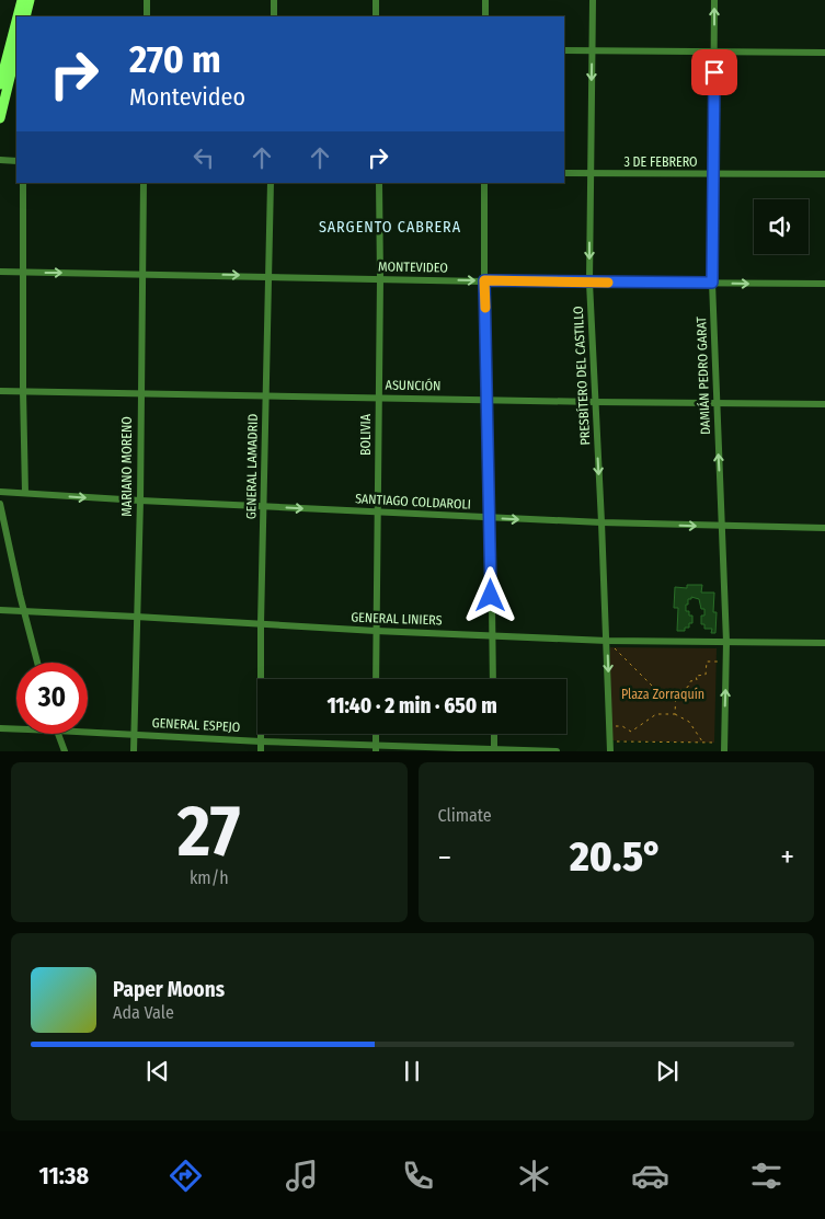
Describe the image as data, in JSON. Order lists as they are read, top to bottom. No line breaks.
{"streets":{"street":["3 DE FEBRERO","MONTEVIDEO","PRESBÍTERO DEL CASTILLO","DAMIÁN PEDRO GARAT","ASUNCIÓN","BOLIVIA","MARIANO MORENO","GENERAL LAMADRID","SANTIAGO COLDAROLI","GENERAL LINIERS","GENERAL ESPEJO"]},"crossings":[["3 DE FEBRERO","PRESBÍTERO DEL CASTILLO"],["3 DE FEBRERO","DAMIÁN PEDRO GARAT"],["MONTEVIDEO","PRESBÍTERO DEL CASTILLO"],["MONTEVIDEO","DAMIÁN PEDRO GARAT"],["MONTEVIDEO","BOLIVIA"],["MONTEVIDEO","MARIANO MORENO"],["MONTEVIDEO","GENERAL LAMADRID"],["PRESBÍTERO DEL CASTILLO","ASUNCIÓN"],["PRESBÍTERO DEL CASTILLO","SANTIAGO COLDAROLI"],["PRESBÍTERO DEL CASTILLO","GENERAL LINIERS"],["DAMIÁN PEDRO GARAT","ASUNCIÓN"],["DAMIÁN PEDRO GARAT","SANTIAGO COLDAROLI"],["DAMIÁN PEDRO GARAT","GENERAL LINIERS"],["ASUNCIÓN","BOLIVIA"],["ASUNCIÓN","MARIANO MORENO"],["ASUNCIÓN","GENERAL LAMADRID"],["BOLIVIA","SANTIAGO COLDAROLI"],["BOLIVIA","GENERAL LINIERS"],["MARIANO MORENO","SANTIAGO COLDAROLI"],["MARIANO MORENO","GENERAL LINIERS"],["MARIANO MORENO","GENERAL ESPEJO"],["GENERAL LAMADRID","SANTIAGO COLDAROLI"],["GENERAL LAMADRID","GENERAL LINIERS"],["GENERAL LAMADRID","GENERAL ESPEJO"]],"one_way":["MONTEVIDEO","PRESBÍTERO DEL CASTILLO","SANTIAGO COLDAROLI"],"districts":["SARGENTO CABRERA"],"parks":["Plaza Zorraquín"],"page":{"turn":["270 m","Montevideo"],"limit":"30","trip":"11:40 · 2 min · 650 m","tile":[["27","km/h"],"Climate"],"heat":["−","20.5°","+"],"song":["Paper Moons","Ada Vale"],"tabs":"11:38"}}
